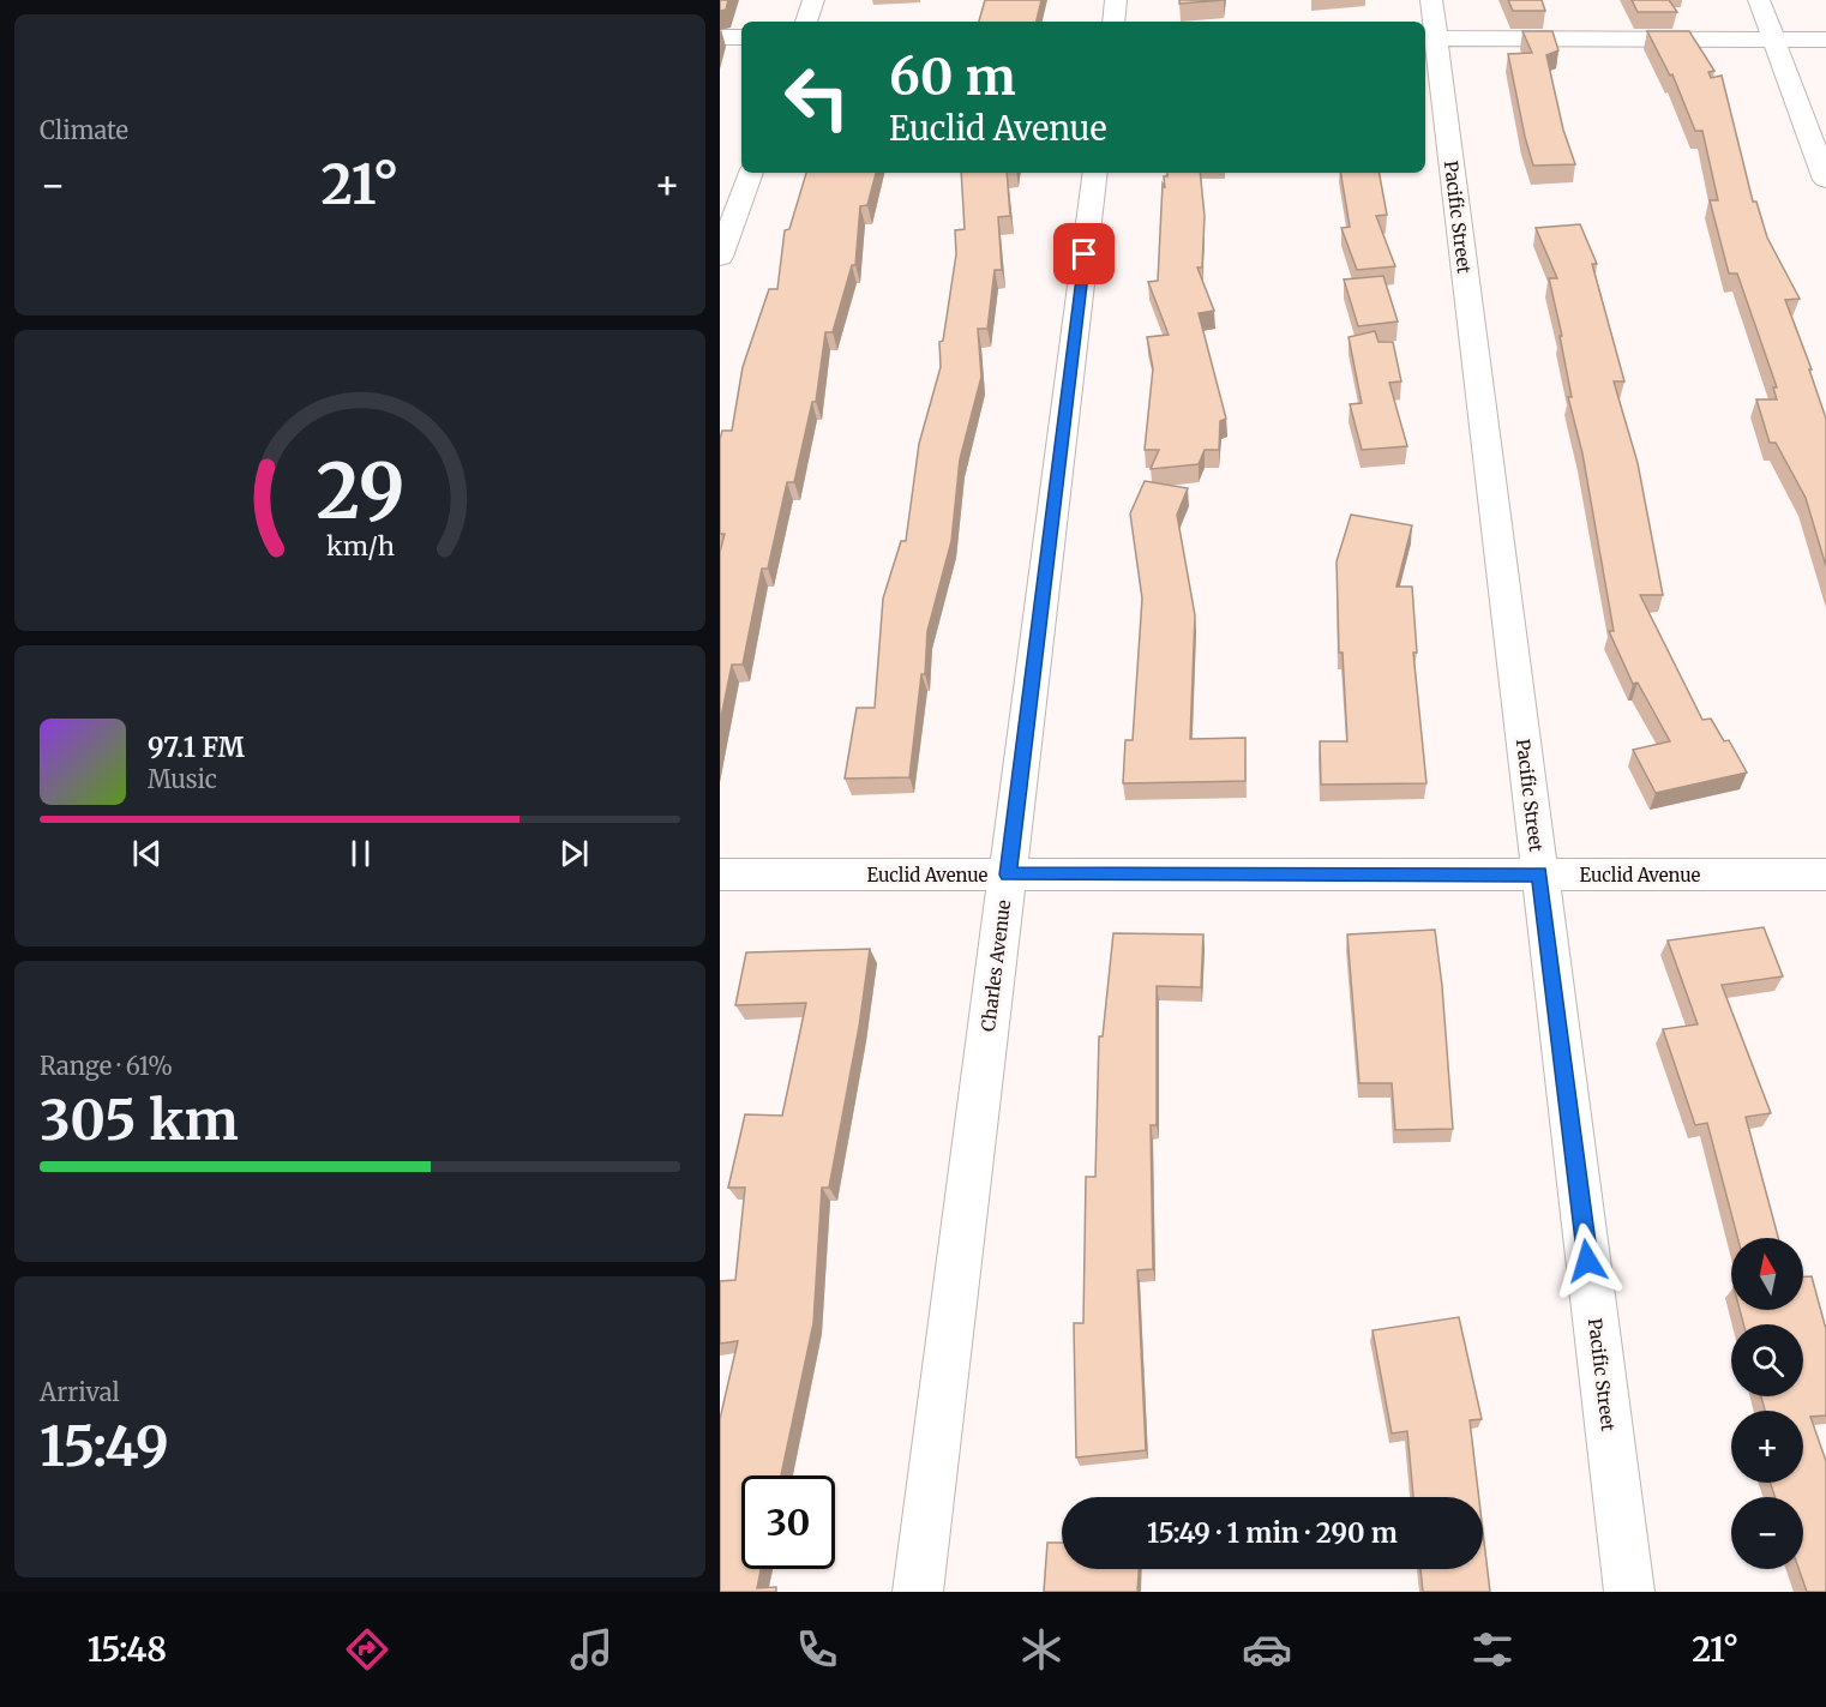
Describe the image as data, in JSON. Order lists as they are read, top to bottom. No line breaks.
{"streets":{"street":["Pacific Street","Euclid Avenue","Charles Avenue"]},"crossings":[["Pacific Street","Euclid Avenue"],["Euclid Avenue","Charles Avenue"]],"north":"top","page":{"tile":["Climate",["Range · 61%","305 km"],["Arrival","15:49"]],"turn":["60 m","Euclid Avenue"],"heat":["−","21°","+"],"song":["97.1 FM","Music"],"map_buttons":["+","−"],"limit":"30","trip":"15:49 · 1 min · 290 m","tabs":["15:48","21°"],"gauge":["29","km/h"]}}
